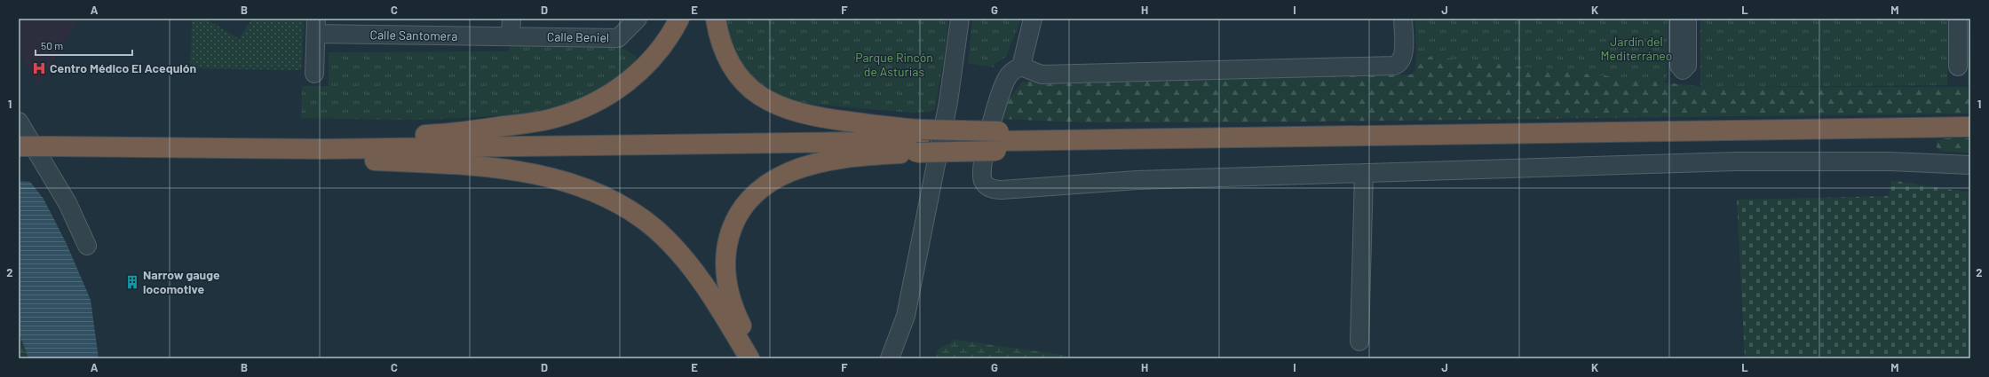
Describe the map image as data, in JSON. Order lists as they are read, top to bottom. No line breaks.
{"streets":{"street":["Calle Santomera","Calle Beniel"]},"crossings":[["Calle Santomera","Calle Beniel"]],"parks":["Jardín del Mediterráneo","Parque Rincón de Asturias"],"places":{"hospital":["Centro Médico El Acequión"],"building":["Narrow gauge locomotive"]},"scale_bar":"50 m","grid":{"columns":["A","B","C","D","E","F","G","H","I","J","K","L","M"],"rows":["1","2"]}}
